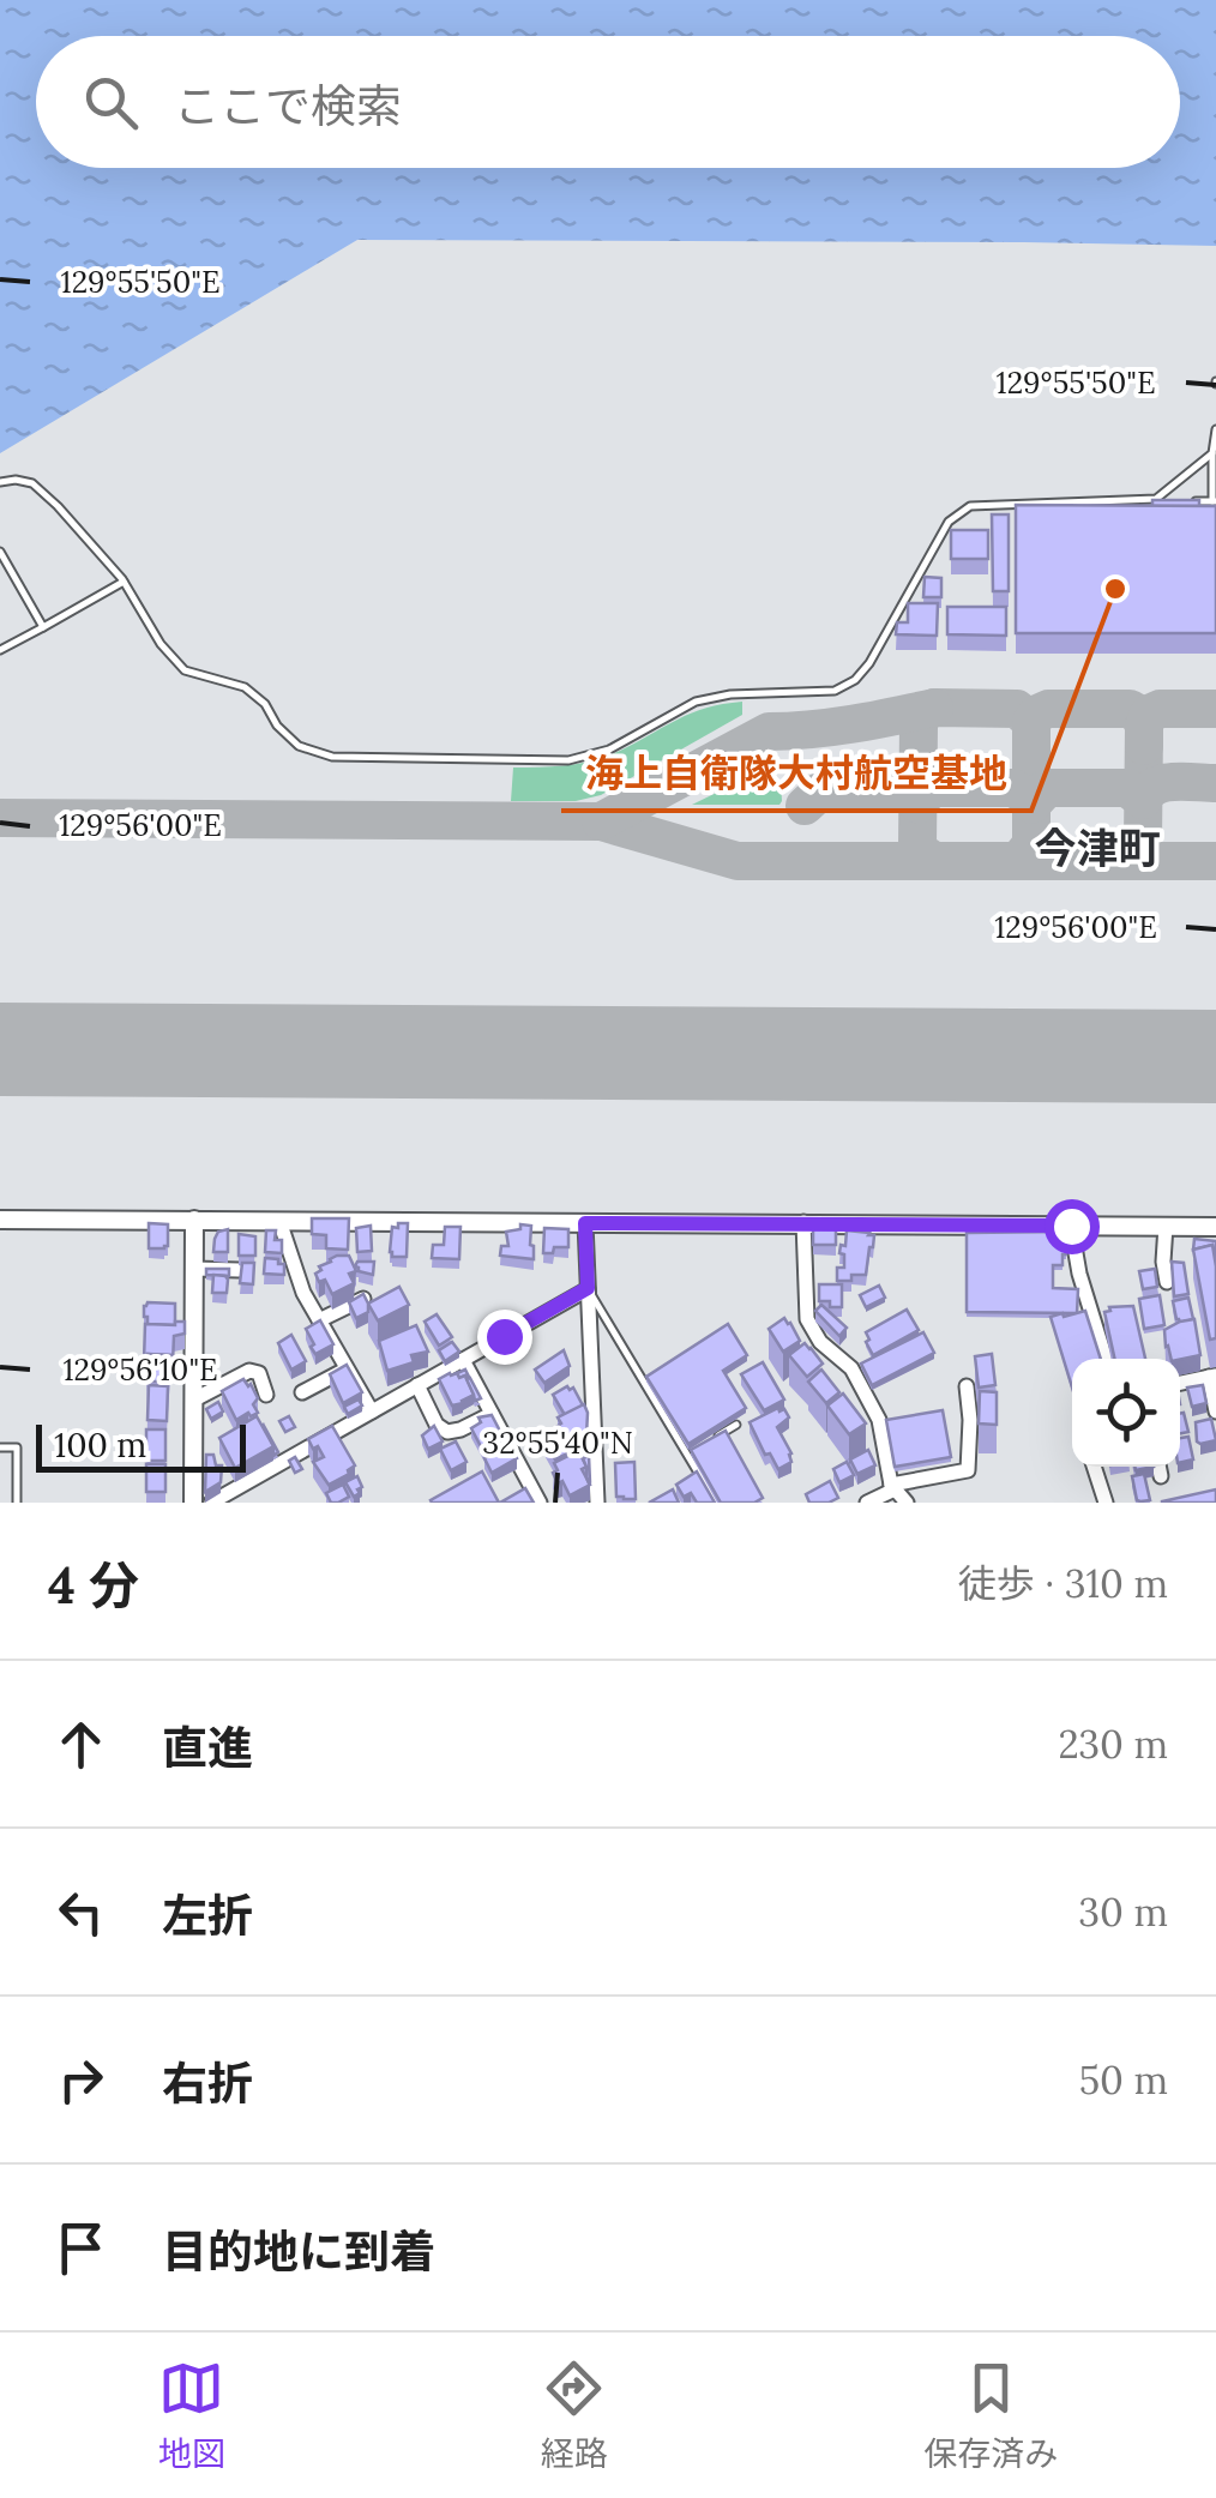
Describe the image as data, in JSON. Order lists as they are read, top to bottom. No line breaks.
{"districts":["今津町"],"places":["海上自衛隊大村航空基地"],"scale_bar":"100 m","page":{"search":"ここで検索","scale":"100 m","heading":["4 分","徒歩 · 310 m"],"list":[["直進","230 m"],["左折","30 m"],["右折","50 m"],"目的地に到着"],"nav":["地図","経路","保存済み"]},"coordinates":["129°55'50\"E","129°56'00\"E","129°56'10\"E","32°55'40\"N"]}
